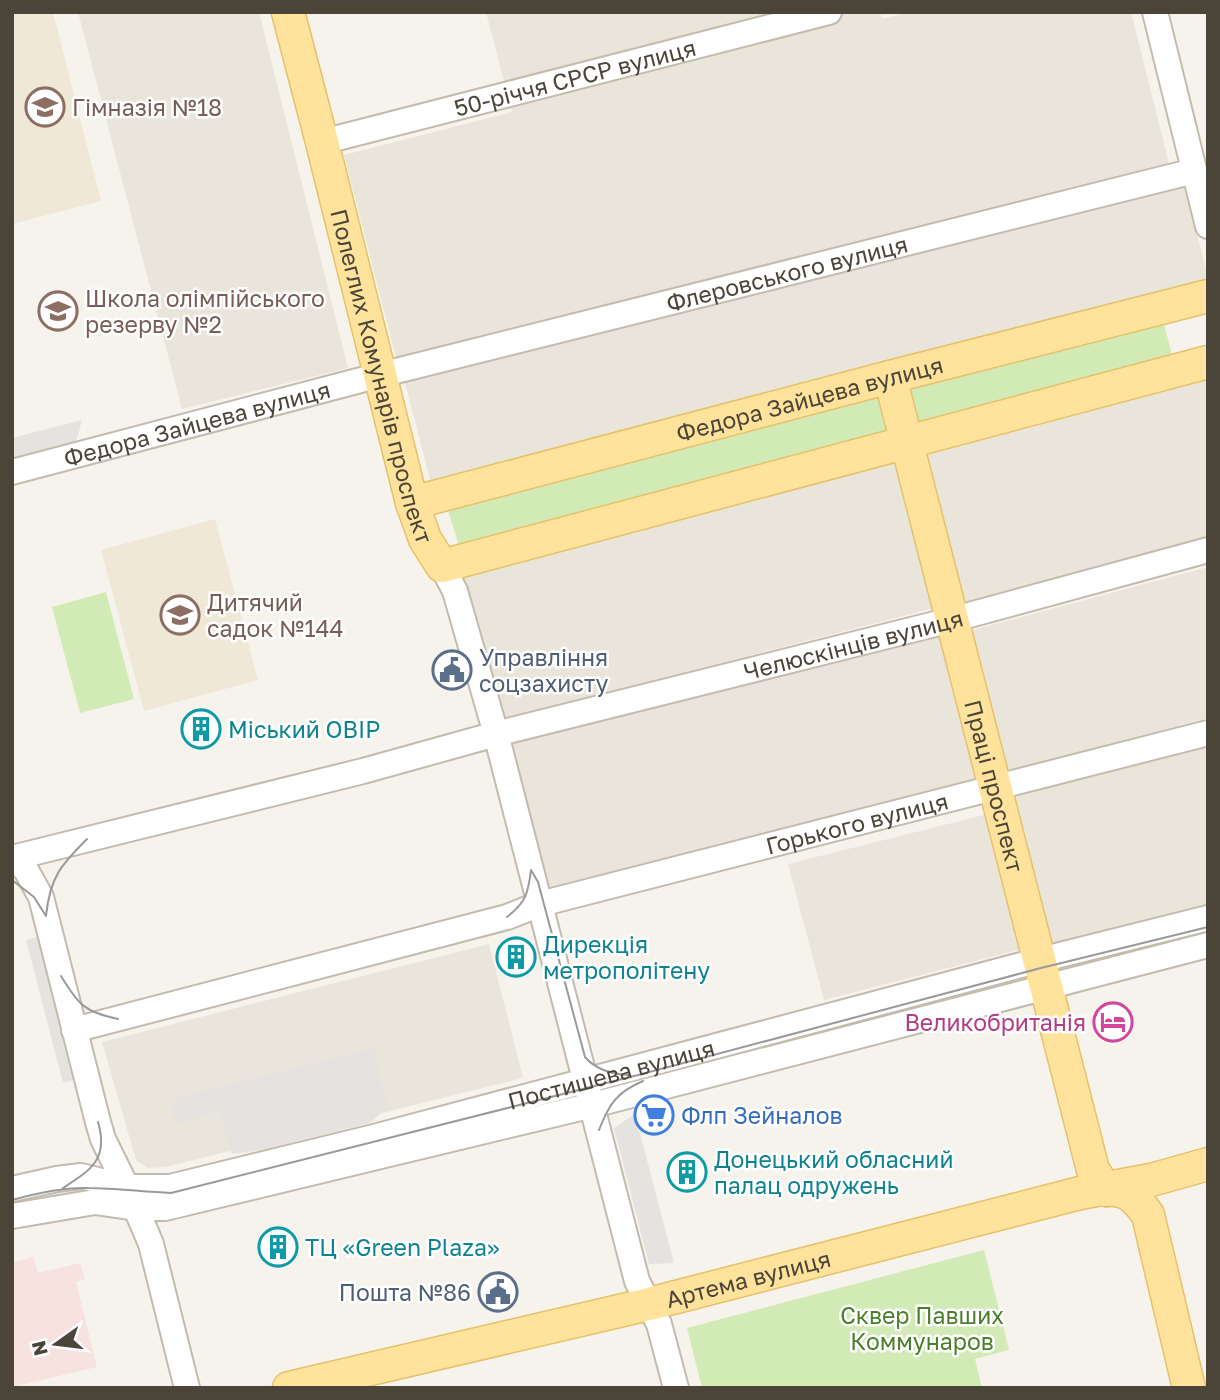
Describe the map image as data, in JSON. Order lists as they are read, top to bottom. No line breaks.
{"streets":{"main road":["Полеглих Комунарів проспект","Федора Зайцева вулиця","Праці проспект","Артема вулиця"],"street":["50-річчя СРСР вулиця","Флеровського вулиця","Челюскінців вулиця","Горького вулиця","Постишева вулиця"]},"crossings":[["50-річчя СРСР вулиця","Полеглих Комунарів проспект"],["Флеровського вулиця","Полеглих Комунарів проспект"],["Флеровського вулиця","Федора Зайцева вулиця"],["Полеглих Комунарів проспект","Федора Зайцева вулиця"],["Полеглих Комунарів проспект","Челюскінців вулиця"],["Полеглих Комунарів проспект","Горького вулиця"],["Федора Зайцева вулиця","Праці проспект"],["Челюскінців вулиця","Праці проспект"],["Праці проспект","Горького вулиця"],["Праці проспект","Постишева вулиця"],["Праці проспект","Артема вулиця"]],"parks":["Сквер Павших Коммунаров"],"places":{"school or university":["Гімназія №18","Школа олімпійського резерву №2","Дитячий садок №144"],"public building":["Управління соцзахисту","Пошта №86"],"building":["Міський ОВІР","Дирекція метрополітену","Донецький обласний палац одружень","ТЦ «Green Plaza»"],"hotel":["Великобританія"],"supermarket":["Флп Зейналов"]},"north":"left"}
